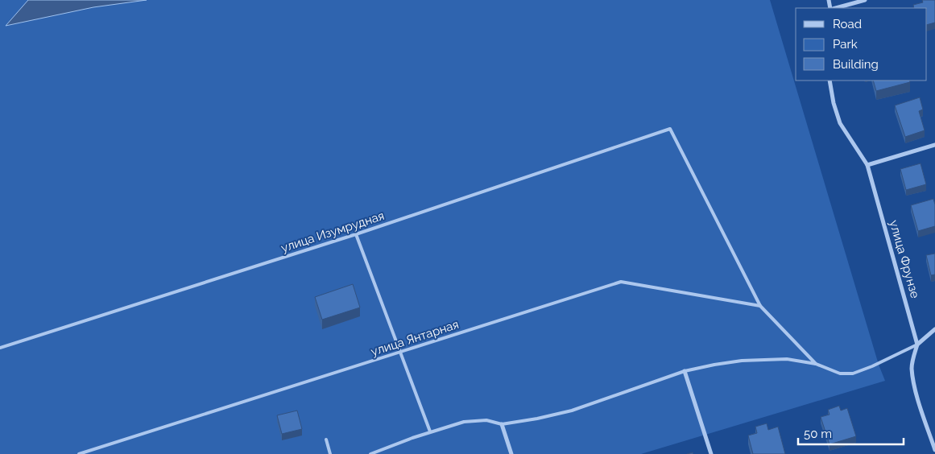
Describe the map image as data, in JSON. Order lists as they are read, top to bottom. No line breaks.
{"streets":{"street":["улица Фрунзе"],"lane":["улица Изумрудная","улица Янтарная"]},"crossings":[["улица Изумрудная","улица Янтарная"]],"legend":["Road","Park","Building"],"scale_bar":"50 m"}
